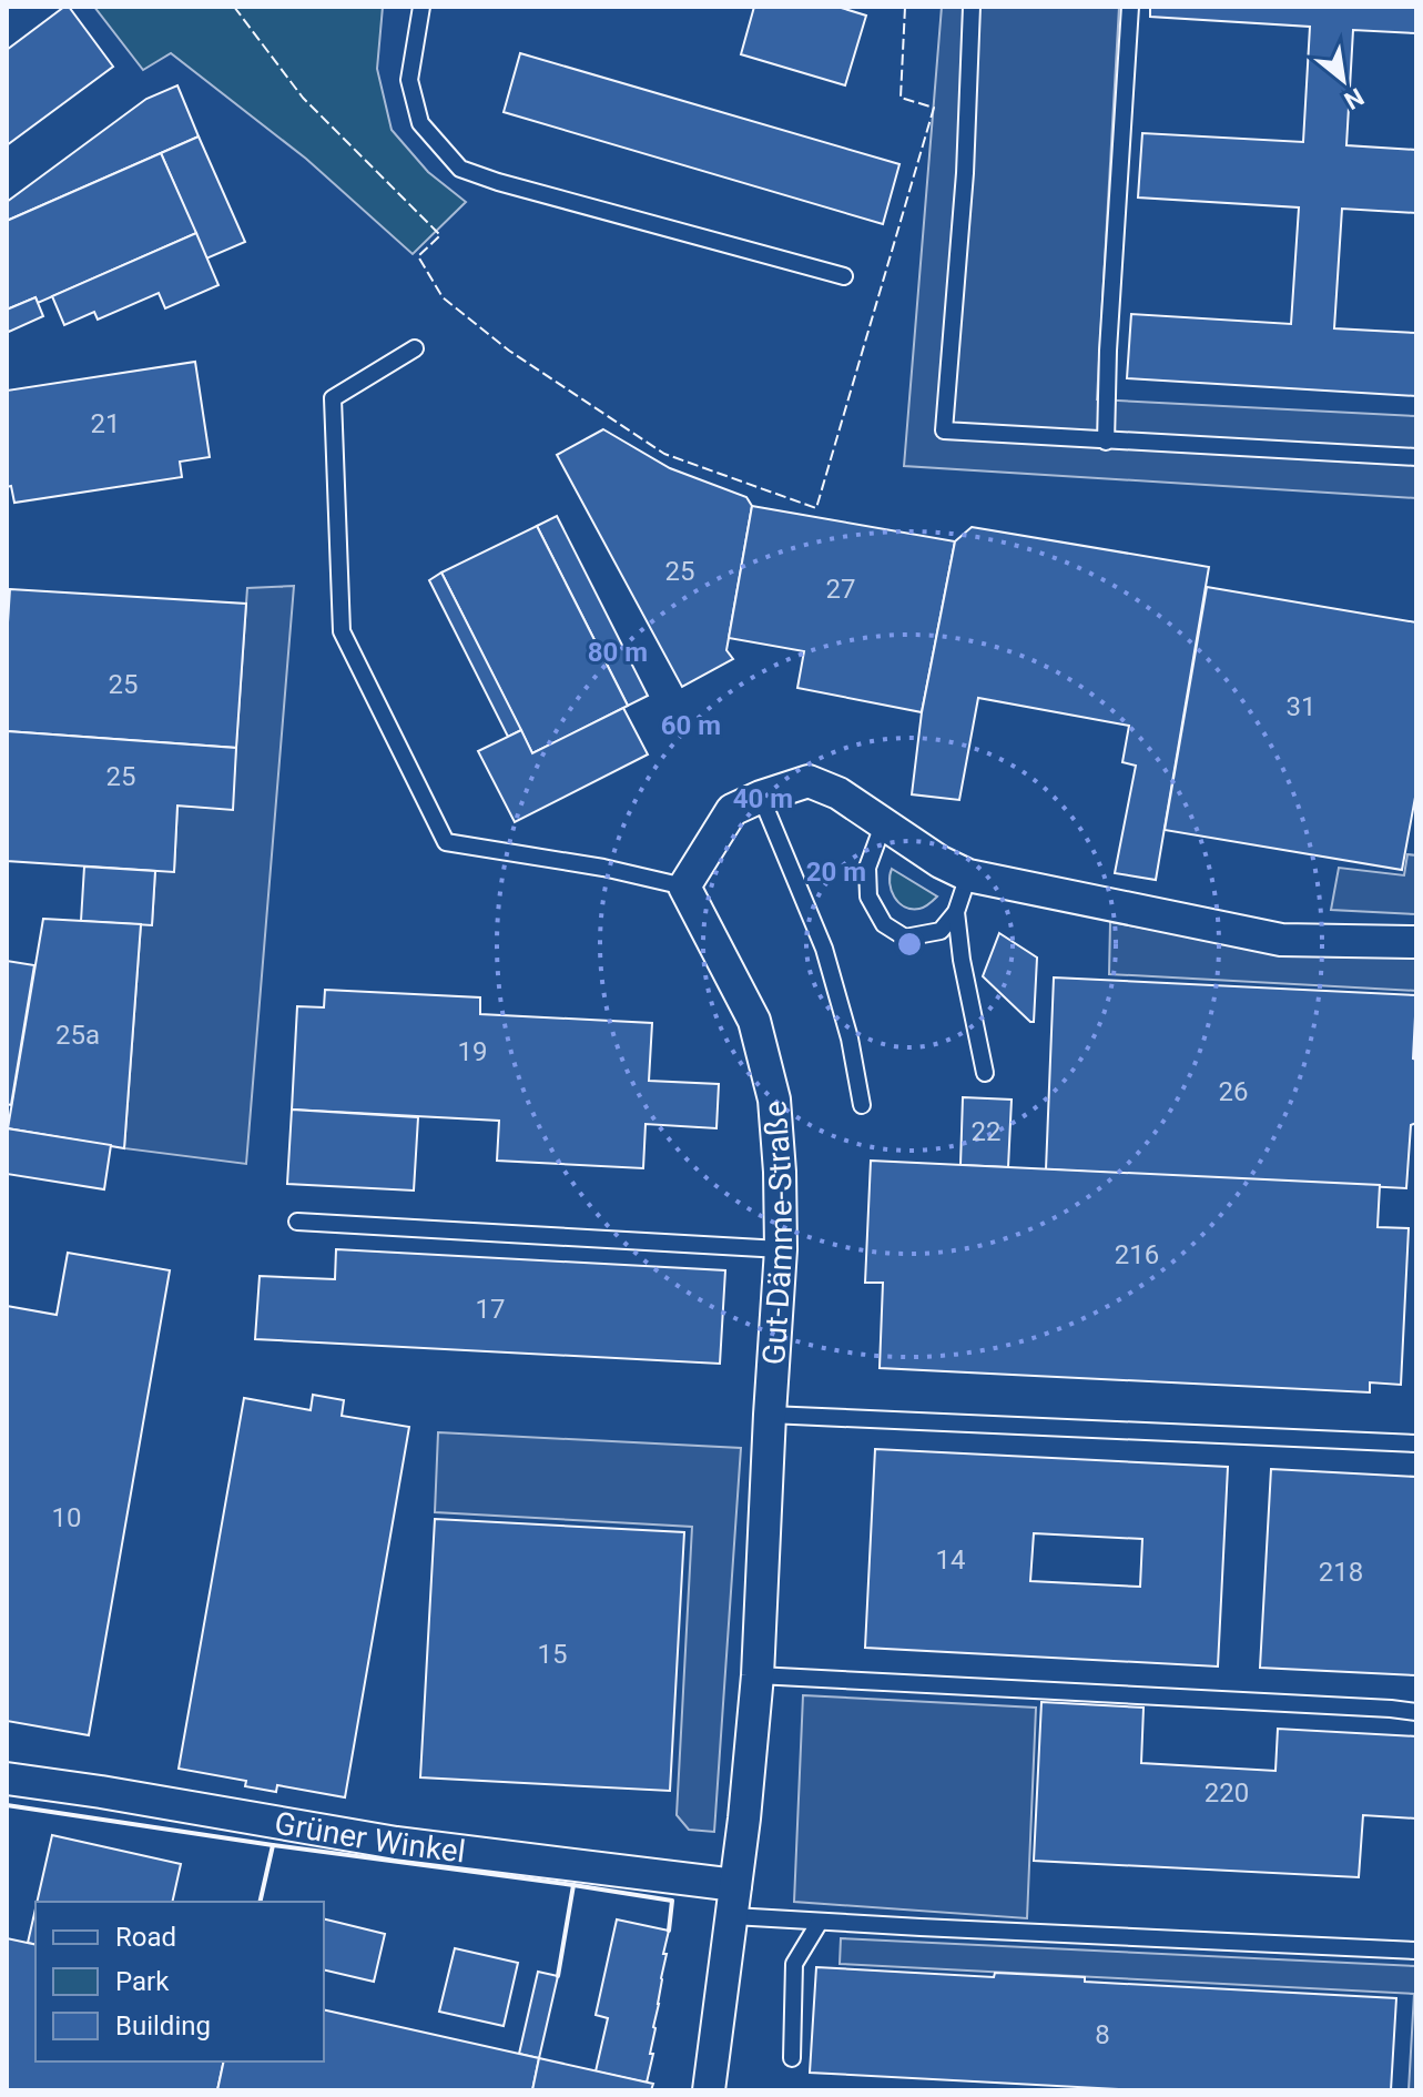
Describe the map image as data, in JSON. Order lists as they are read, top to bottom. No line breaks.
{"streets":{"street":["Gut-Dämme-Straße","Grüner Winkel"]},"crossings":[["Gut-Dämme-Straße","Grüner Winkel"]],"house_numbers":["21","25","27","25","31","25","25a","19","26","22","216","17","10","14","218","15","220","8"],"legend":["Road","Park","Building"],"north":"bottom right","rings":["80 m","60 m","40 m","20 m"]}
